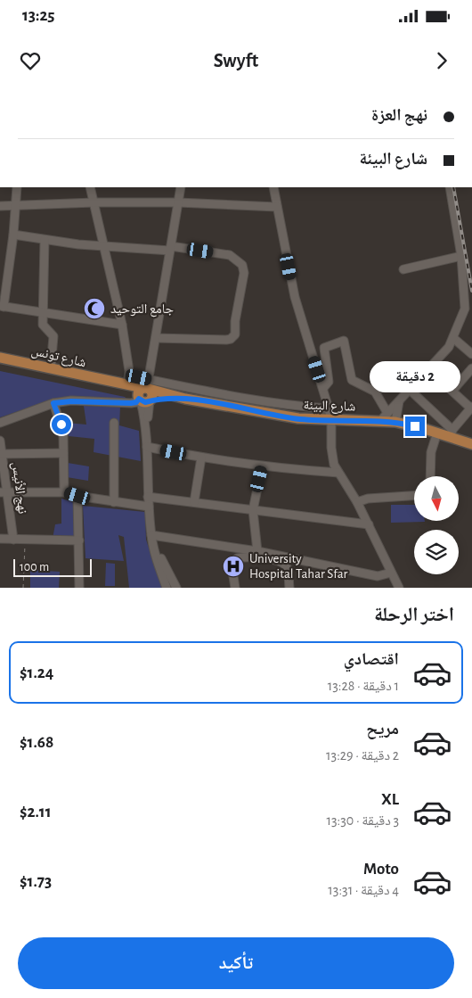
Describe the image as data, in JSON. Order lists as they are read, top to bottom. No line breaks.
{"streets":{"main road":["شارع تونس","شارع البيئة"],"street":["نهج الأنيس"]},"crossings":[["شارع تونس","شارع البيئة"]],"places":{"mosque":["جامع التوحيد"],"hospital":["University Hospital Tahar Sfar"]},"scale_bar":"100 m","north":"bottom","page":{"status":"13:25","header":"Swyft","banner":["نهج العزة","شارع البيئة"],"bubble":"2 دقيقة","scale":"100 m","heading":"اختر الرحلة","list":[{"name":"اقتصادي","note":"1 دقيقة · 13:28","value":"$1.24"},{"name":"مريح","note":"2 دقيقة · 13:29","value":"$1.68"},{"name":"XL","note":"3 دقيقة · 13:30","value":"$2.11"},{"name":"Moto","note":"4 دقيقة · 13:31","value":"$1.73"}],"buttons":"تأكيد"}}
